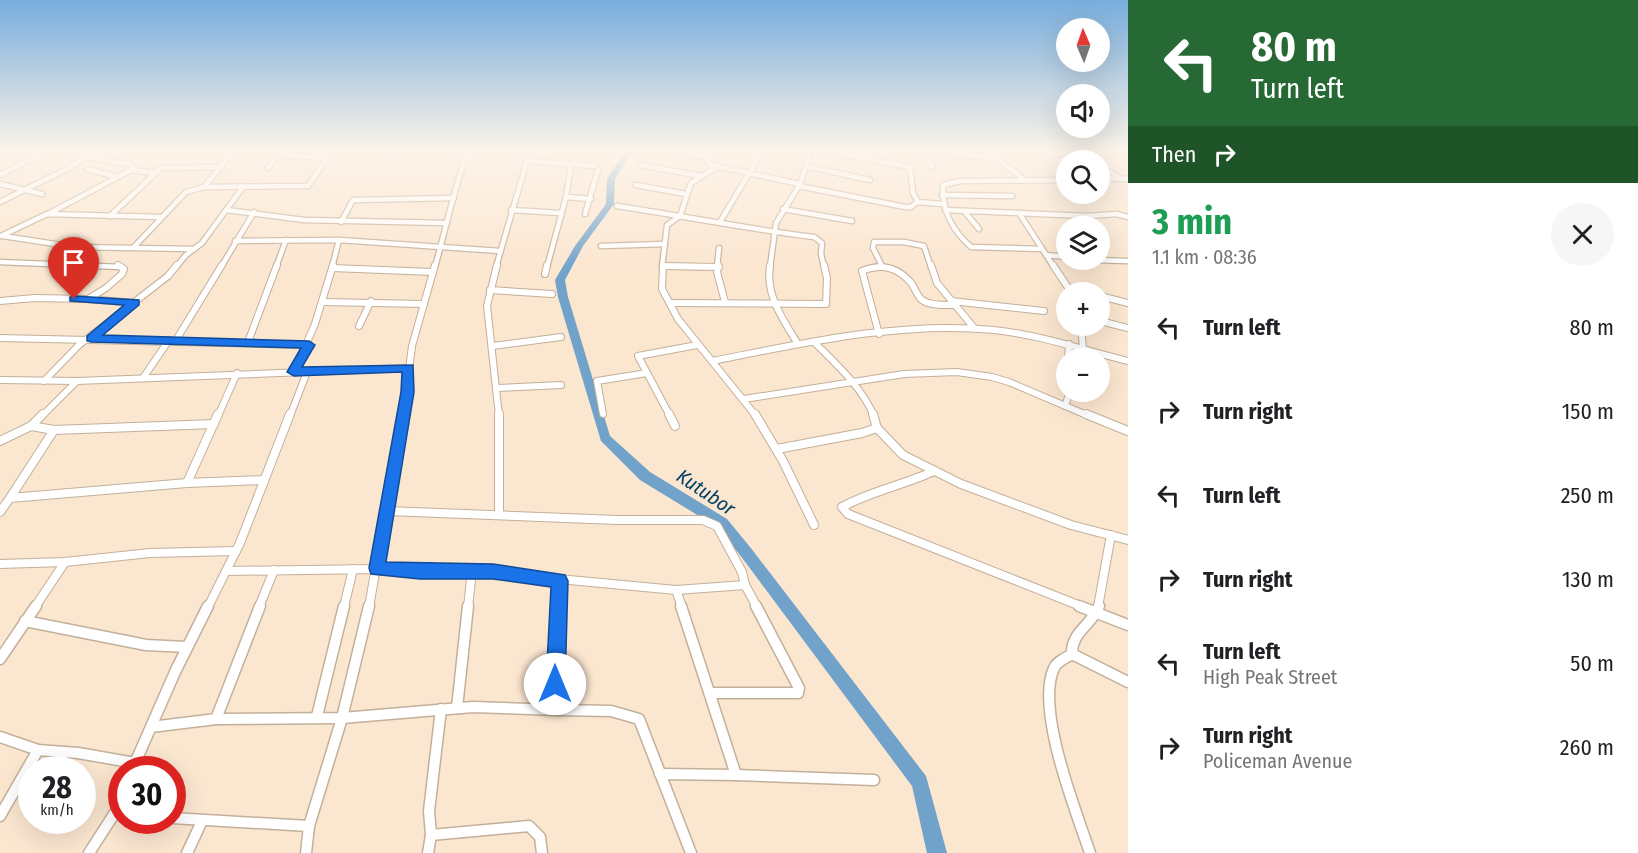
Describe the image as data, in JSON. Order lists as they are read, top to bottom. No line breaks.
{"water":["Kutubor"],"north":"top","page":{"turn":["80 m","Turn left"],"map_buttons":["+","−"],"then":"Then","heading":["3 min","1.1 km · 08:36"],"list":[{"name":"Turn left","value":"80 m"},{"name":"Turn right","value":"150 m"},{"name":"Turn left","value":"250 m"},{"name":"Turn right","value":"130 m"},{"name":"Turn left","note":"High Peak Street","value":"50 m"},{"name":"Turn right","note":"Policeman Avenue","value":"260 m"}],"speed":"28 km/h","limit":"30"}}
